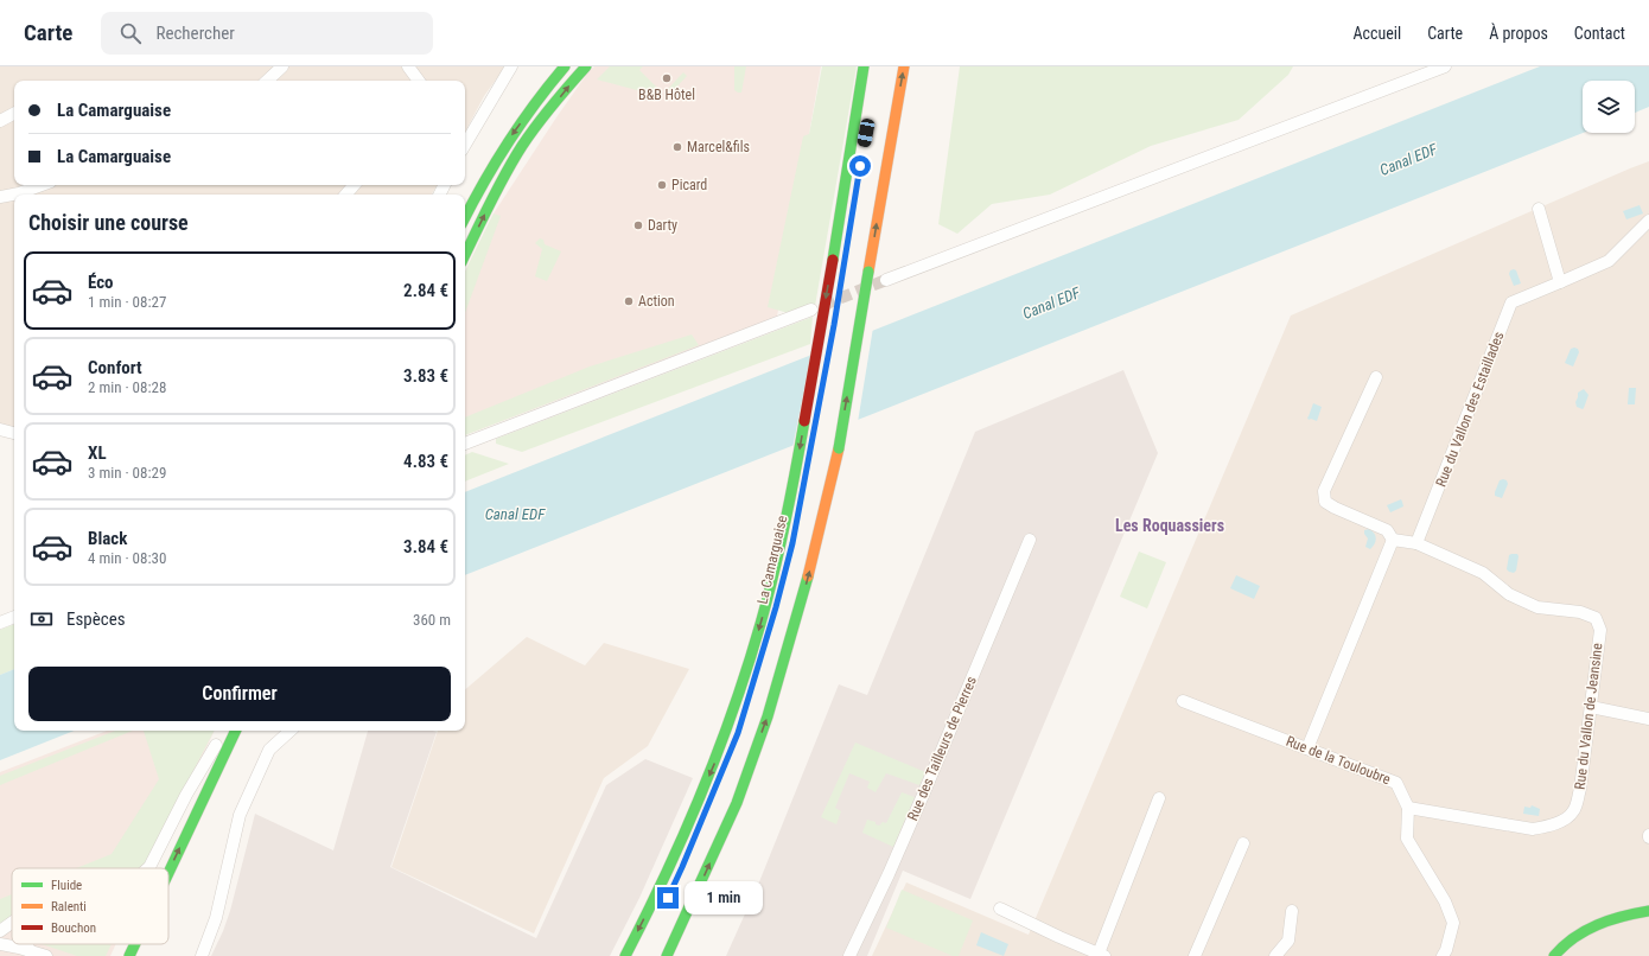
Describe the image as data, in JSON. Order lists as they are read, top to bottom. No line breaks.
{"streets":{"main road":["La Camarguaise"],"street":["Rue du Vallon des Estaillades","Rue du Vallon de Jeansine","Rue des Tailleurs de Pierres","Rue de la Touloubre"]},"crossings":[["Rue du Vallon des Estaillades","Rue du Vallon de Jeansine"],["Rue du Vallon de Jeansine","Rue de la Touloubre"]],"districts":["Les Roquassiers"],"water":["Canal EDF"],"places":["B&B Hôtel","Marcel&fils","Picard","Darty","Action"],"legend":["Fluide","Ralenti","Bouchon"],"page":{"header":"Carte","search":"Rechercher","nav":["Accueil","Carte","À propos","Contact"],"banner":["La Camarguaise","La Camarguaise"],"heading":"Choisir une course","list":[{"name":"Éco","note":"1 min · 08:27","value":"2.84 €"},{"name":"Confort","note":"2 min · 08:28","value":"3.83 €"},{"name":"XL","note":"3 min · 08:29","value":"4.83 €"},{"name":"Black","note":"4 min · 08:30","value":"3.84 €"}],"pay":["Espèces","360 m"],"buttons":"Confirmer","bubble":"1 min"}}
